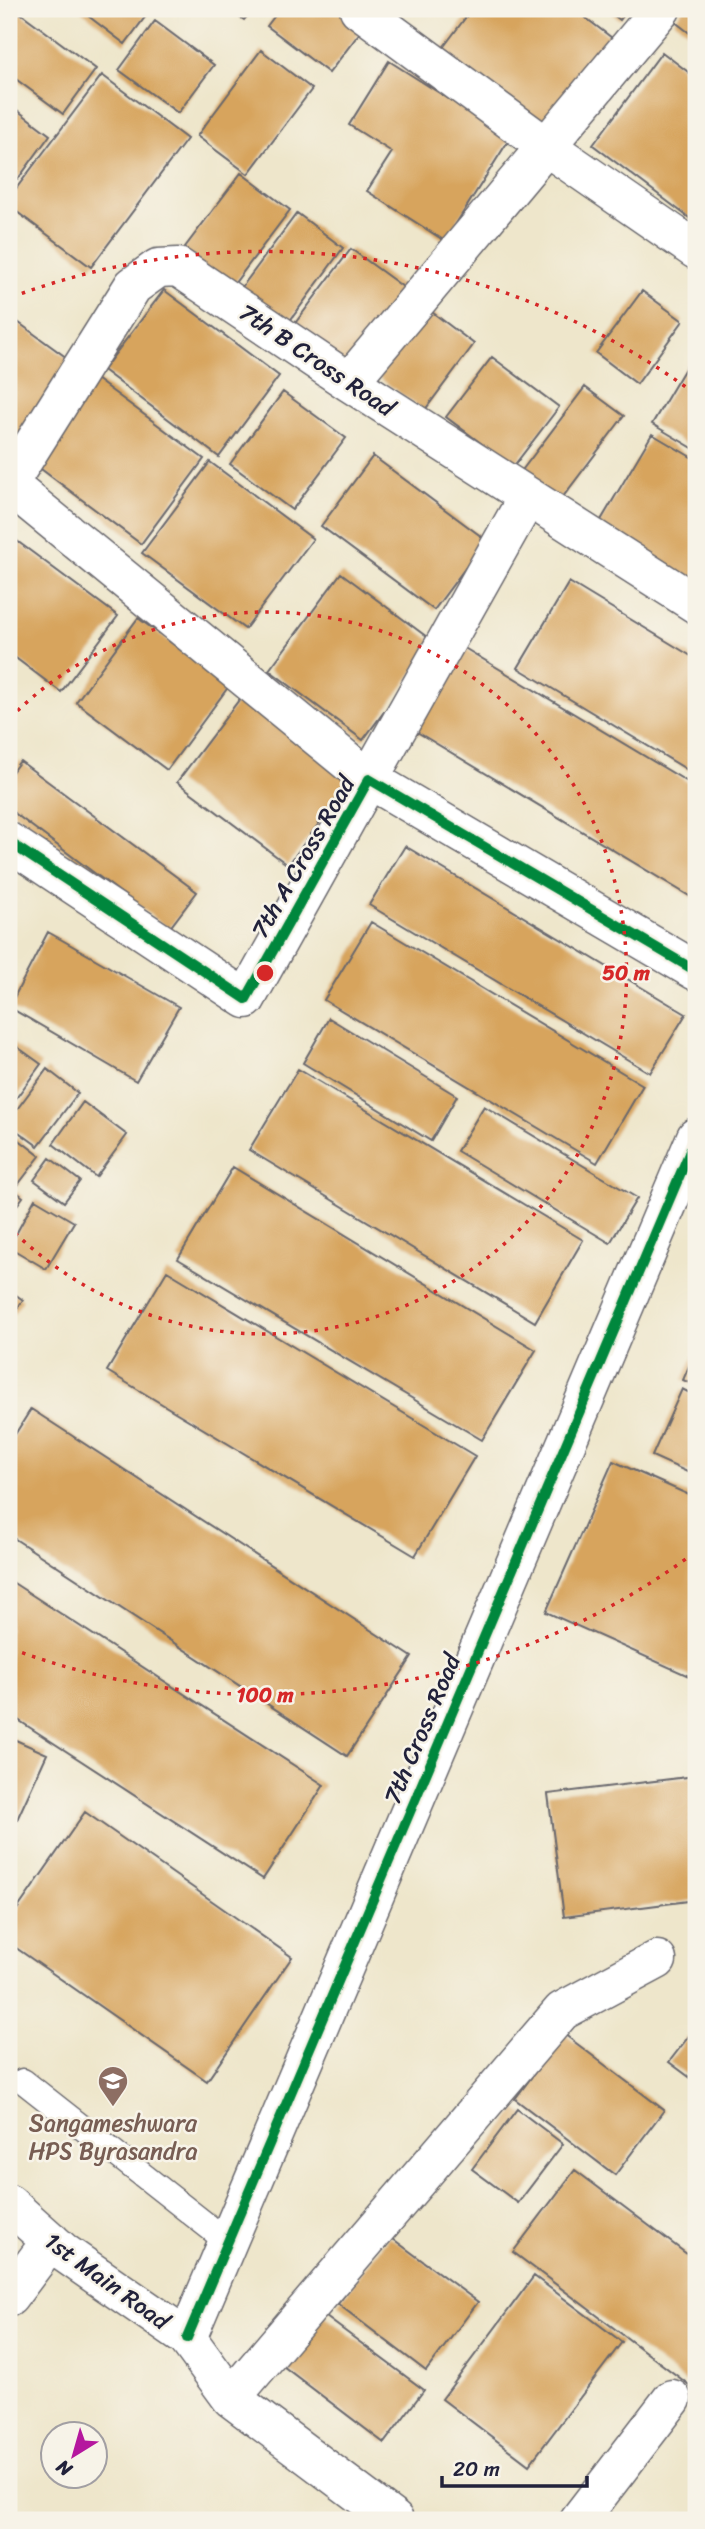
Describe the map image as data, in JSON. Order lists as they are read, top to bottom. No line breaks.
{"streets":{"street":["7th B Cross Road","7th A Cross Road","7th Cross Road","1st Main Road"]},"crossings":[["7th Cross Road","1st Main Road"]],"places":{"school or university":["Sangameshwara HPS Byrasandra"]},"scale_bar":"20 m","north":"bottom left","rings":["50 m","100 m"]}
